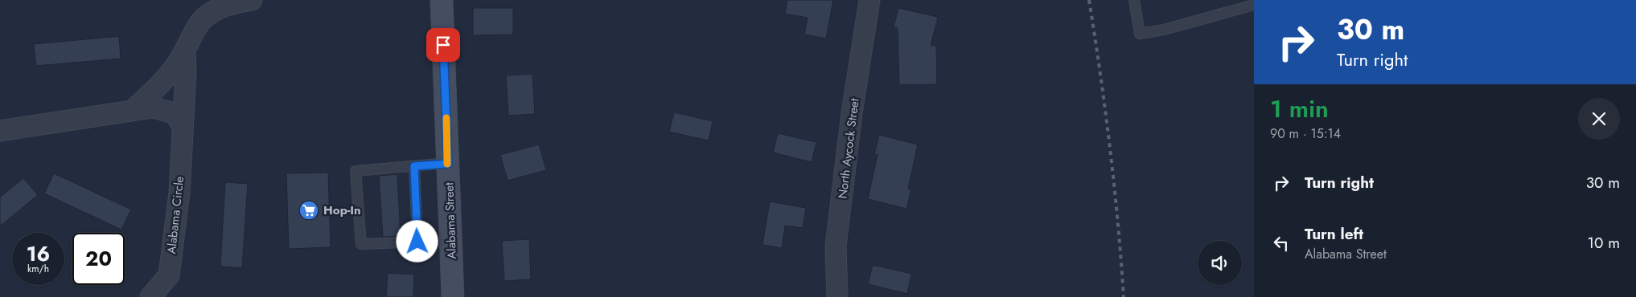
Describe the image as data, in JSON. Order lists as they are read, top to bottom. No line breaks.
{"streets":{"main road":["Alabama Street"],"street":["North Aycock Street","Alabama Circle"]},"places":{"supermarket":["Hop-In"]},"page":{"turn":["30 m","Turn right"],"heading":["1 min","90 m · 15:14"],"list":[{"name":"Turn right","value":"30 m"},{"name":"Turn left","note":"Alabama Street","value":"10 m"}],"speed":"16 km/h","limit":"20"}}
